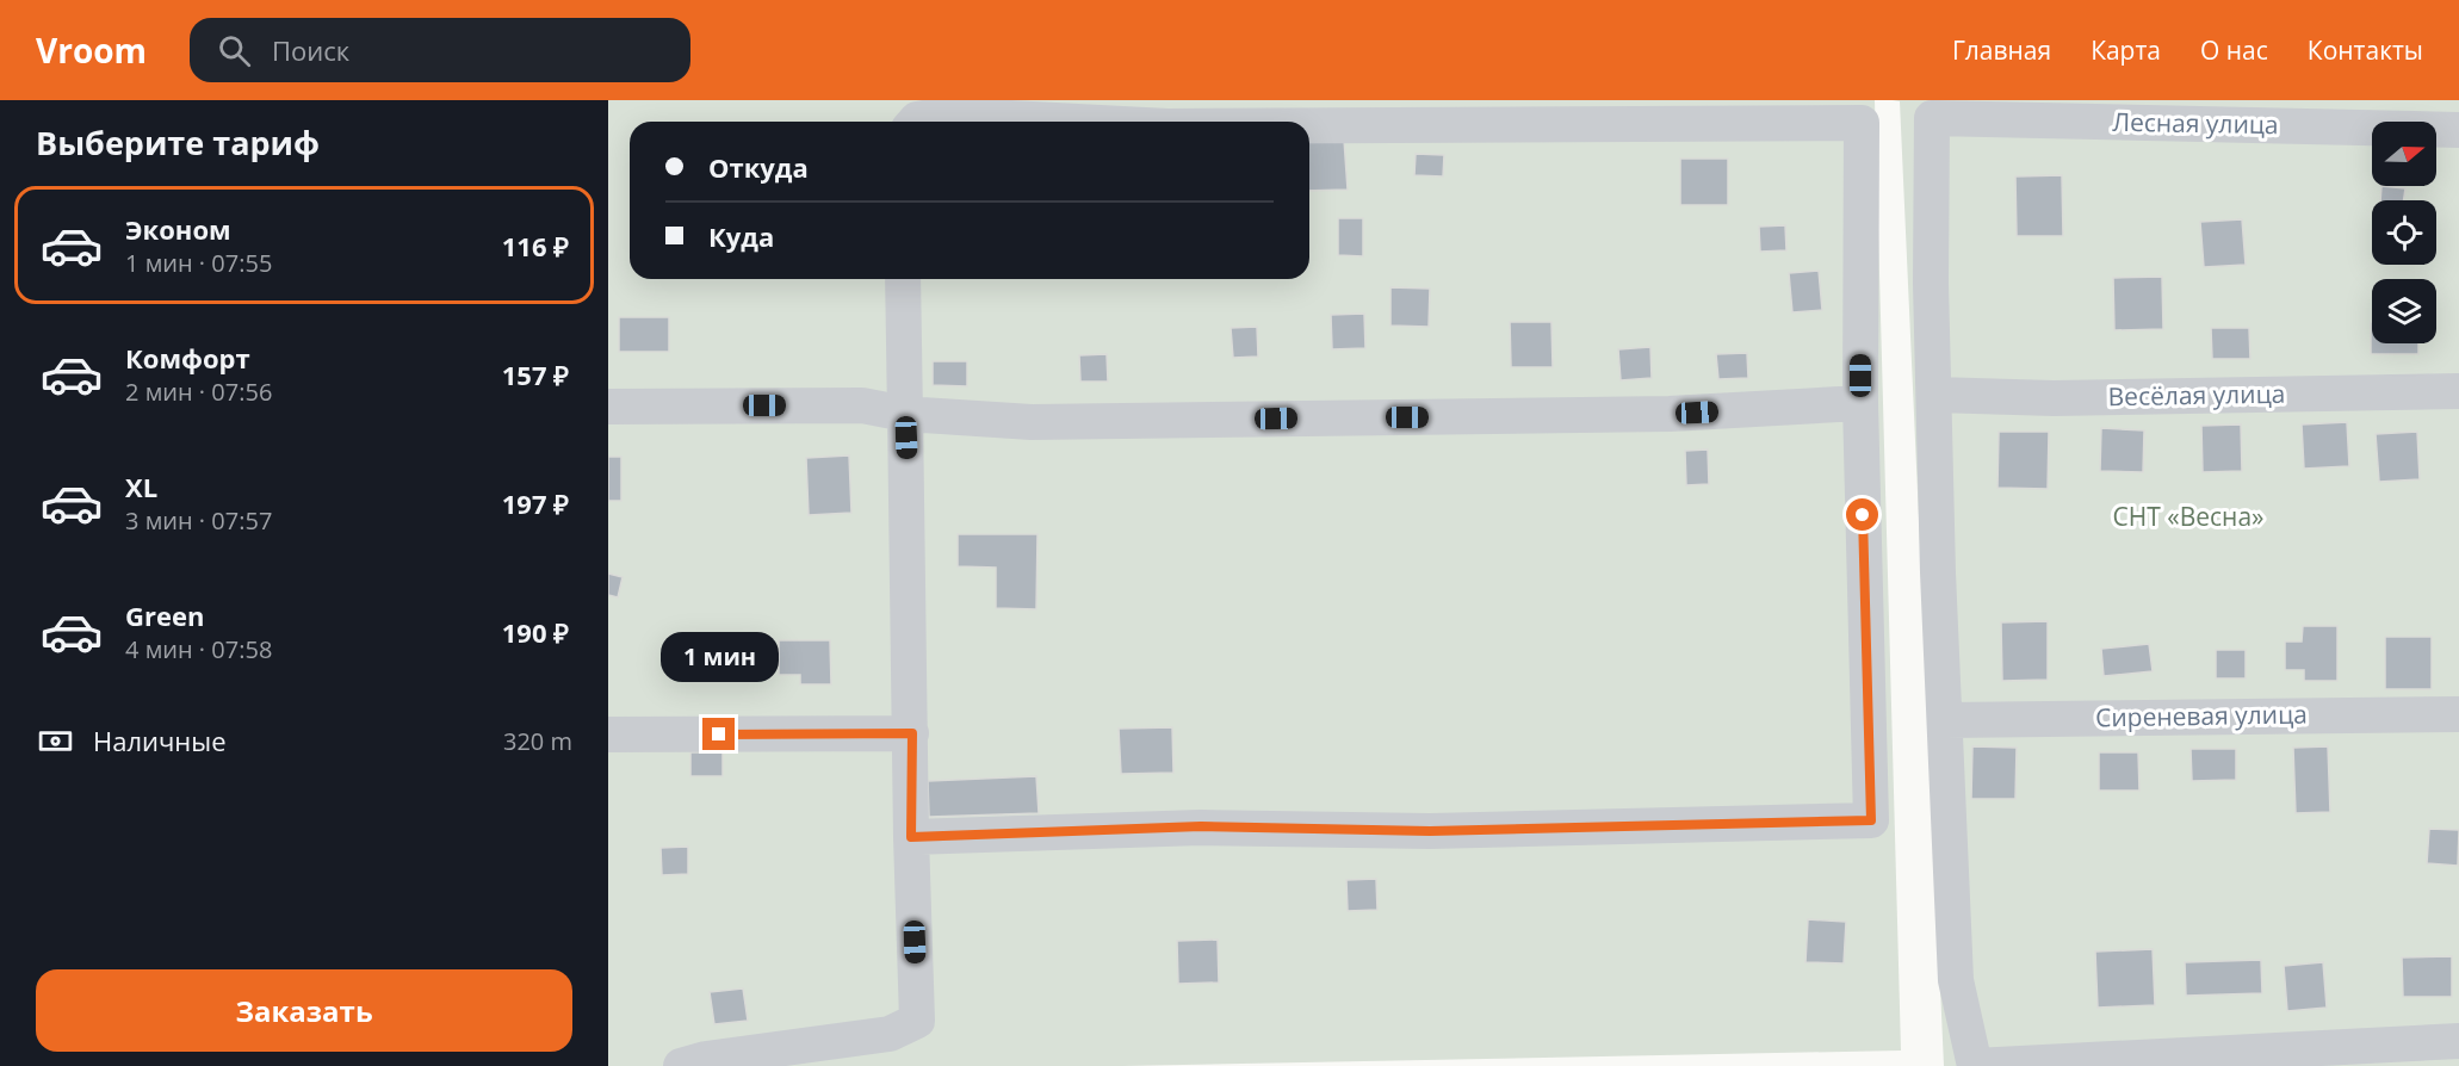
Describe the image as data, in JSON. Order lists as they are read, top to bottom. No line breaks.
{"streets":{"street":["Лесная улица","Весёлая улица","Сиреневая улица"]},"crossings":[["Лесная улица","Весёлая улица"]],"parks":["СНТ «Весна»"],"north":"right","page":{"header":"Vroom","search":"Поиск","nav":["Главная","Карта","О нас","Контакты"],"heading":"Выберите тариф","banner":["Откуда","Куда"],"list":[{"name":"Эконом","note":"1 мин · 07:55","value":"116 ₽"},{"name":"Комфорт","note":"2 мин · 07:56","value":"157 ₽"},{"name":"XL","note":"3 мин · 07:57","value":"197 ₽"},{"name":"Green","note":"4 мин · 07:58","value":"190 ₽"}],"bubble":"1 мин","pay":["Наличные","320 m"],"buttons":"Заказать"}}
